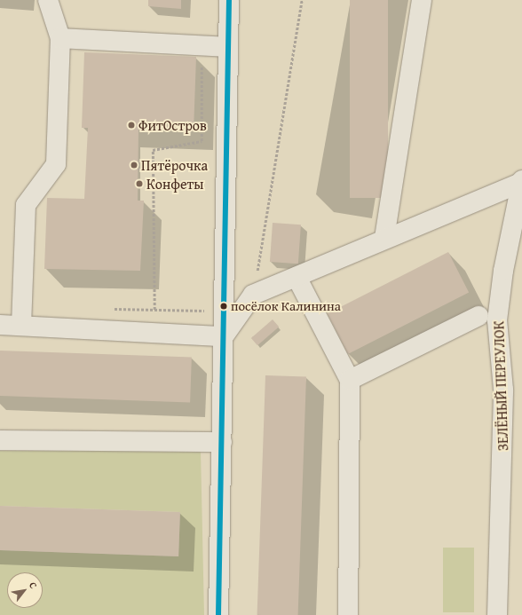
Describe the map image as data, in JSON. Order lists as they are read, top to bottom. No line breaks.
{"streets":{"street":["ЗЕЛЁНЫЙ ПЕРЕУЛОК"]},"places":["ФитОстров","Пятёрочка","Конфеты","посёлок Калинина"],"north":"top right"}
